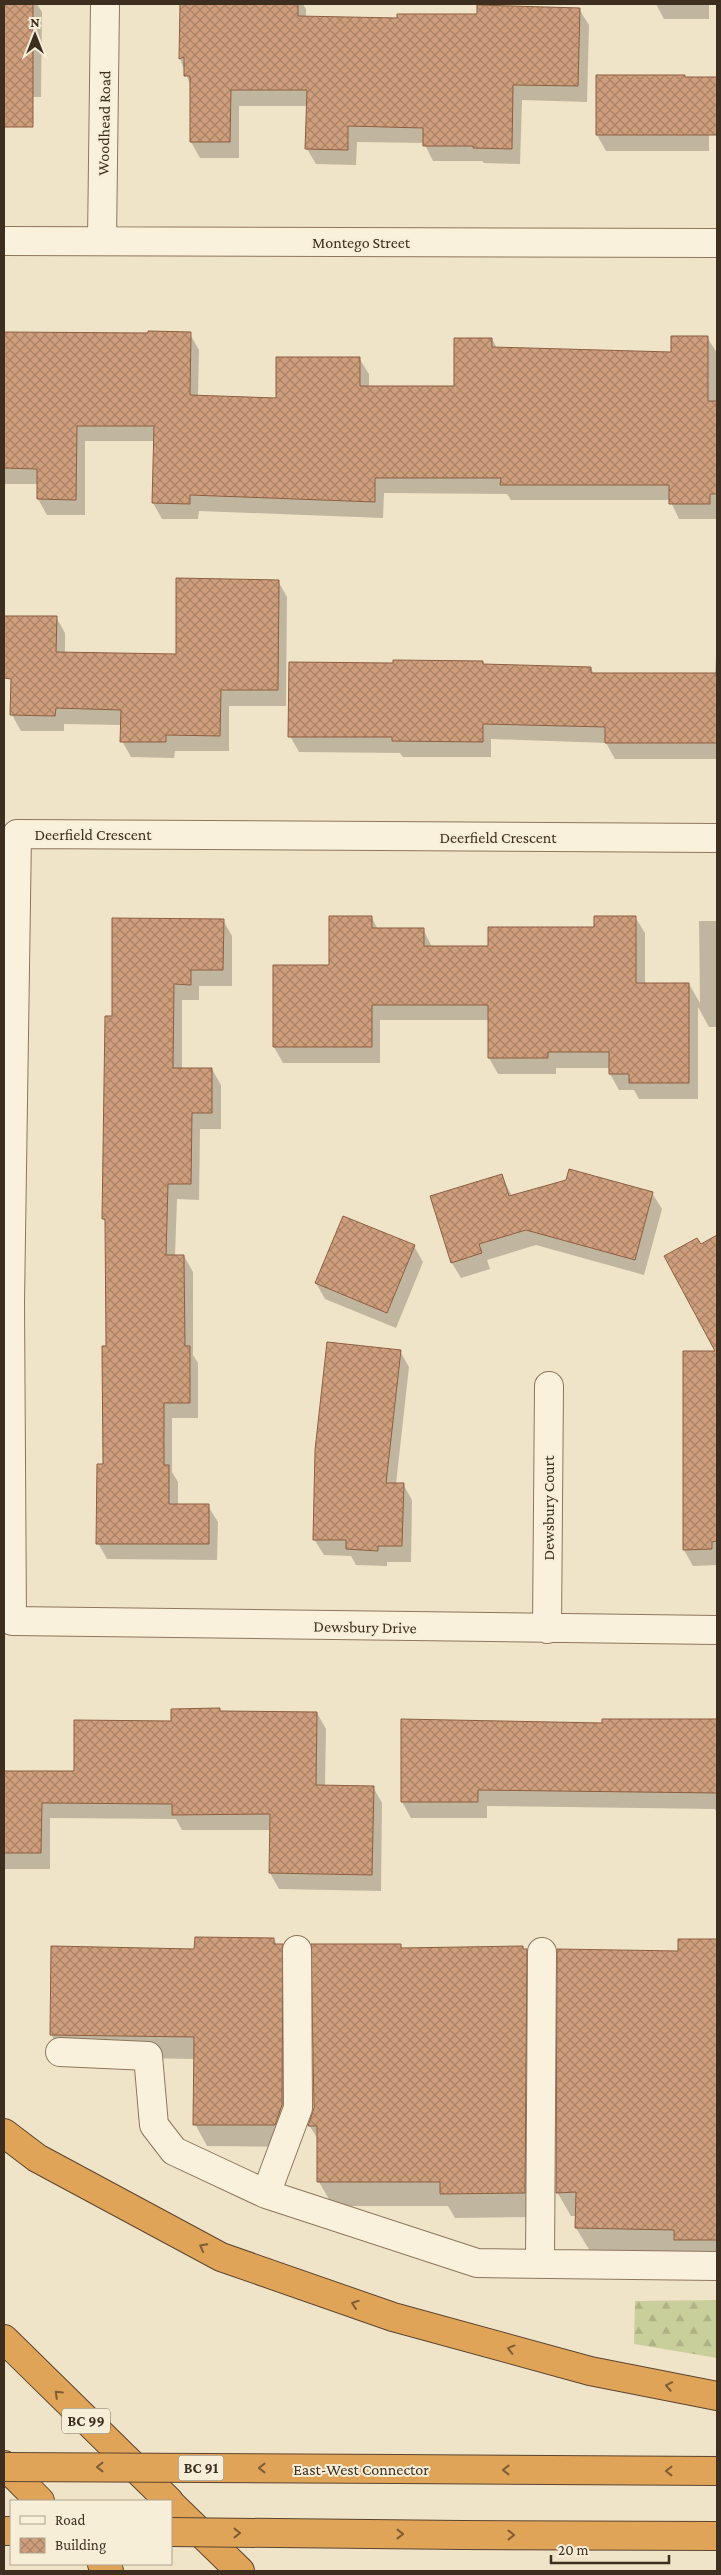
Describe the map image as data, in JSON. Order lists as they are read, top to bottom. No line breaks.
{"streets":{"highway":["BC 99","BC 91","East-West Connector"],"street":["Woodhead Road","Montego Street","Deerfield Crescent","Dewsbury Court","Dewsbury Drive"]},"crossings":[["Woodhead Road","Montego Street"],["Deerfield Crescent","Dewsbury Drive"],["Dewsbury Court","Dewsbury Drive"]],"legend":["Road","Building"],"scale_bar":"20 m","north":"top"}
